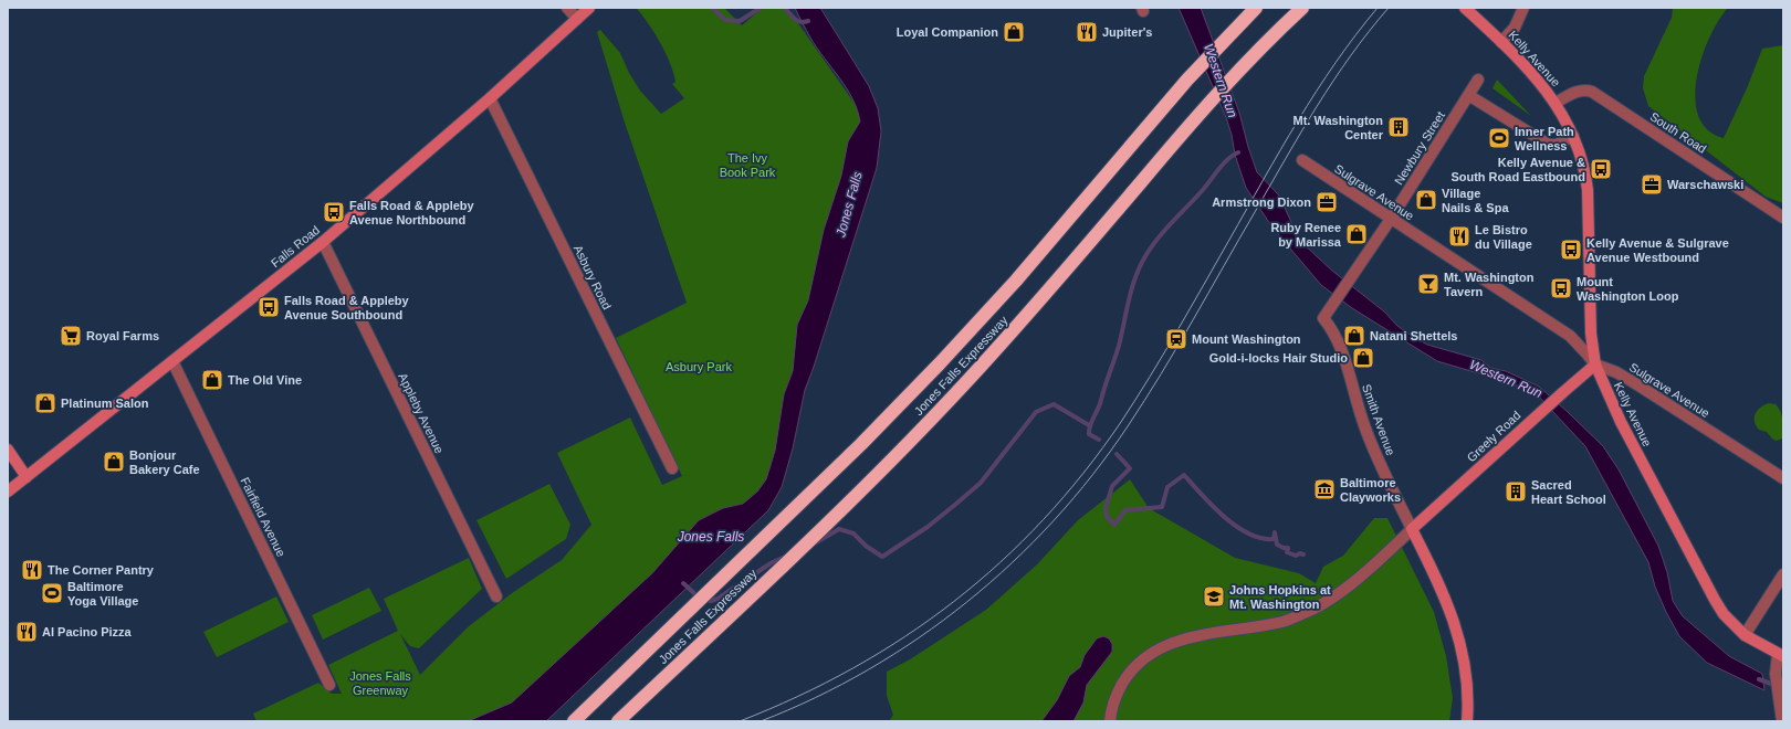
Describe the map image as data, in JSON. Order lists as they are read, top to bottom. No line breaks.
{"streets":{"highway":["Jones Falls Expressway"],"main road":["Kelly Avenue","Falls Road","Smith Avenue","Greely Road"],"street":["South Road","Newbury Street","Sulgrave Avenue","Asbury Road","Appleby Avenue","Fairfield Avenue"]},"crossings":[["Kelly Avenue","South Road"],["Kelly Avenue","Sulgrave Avenue"],["Kelly Avenue","Greely Road"],["Newbury Street","Sulgrave Avenue"],["Newbury Street","Smith Avenue"],["Sulgrave Avenue","Greely Road"],["Falls Road","Asbury Road"],["Falls Road","Appleby Avenue"],["Falls Road","Fairfield Avenue"],["Smith Avenue","Greely Road"]],"water":["Western Run","Jones Falls"],"parks":["The Ivy Book Park","Asbury Park","Jones Falls Greenway"],"places":{"shop":["Loyal Companion","Village Nails & Spa","Ruby Renee by Marissa","Natani Shettels","Gold-i-locks Hair Studio","The Old Vine","Platinum Salon","Bonjour Bakery Cafe"],"restaurant":["Jupiter's","Le Bistro du Village","The Corner Pantry","Al Pacino Pizza"],"building":["Mt. Washington Center","Sacred Heart School"],"sports":["Inner Path Wellness","Baltimore Yoga Village"],"bus stop":["Kelly Avenue & South Road Eastbound","Falls Road & Appleby Avenue Northbound","Kelly Avenue & Sulgrave Avenue Westbound","Mount Washington Loop","Falls Road & Appleby Avenue Southbound"],"office":["Warschawski","Armstrong Dixon"],"bar":["Mt. Washington Tavern"],"supermarket":["Royal Farms"],"station":["Mount Washington"],"museum":["Baltimore Clayworks"],"school or university":["Johns Hopkins at Mt. Washington"]}}
